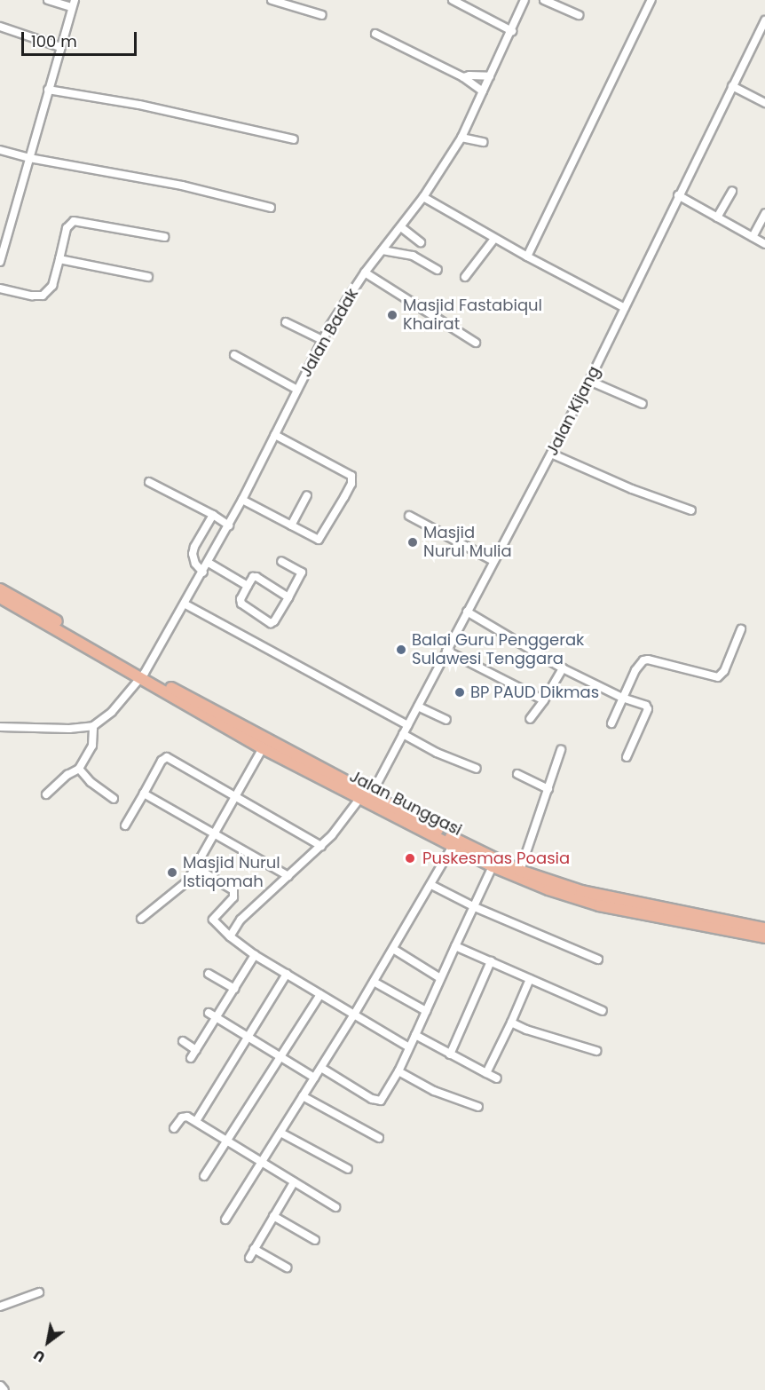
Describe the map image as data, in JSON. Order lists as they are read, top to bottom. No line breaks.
{"streets":{"highway":["Jalan Bunggasi"],"street":["Jalan Badak","Jalan Kijang"]},"crossings":[["Jalan Badak","Jalan Bunggasi"],["Jalan Kijang","Jalan Bunggasi"]],"places":["Masjid Fastabiqul Khairat","Masjid Nurul Mulia","Balai Guru Penggerak Sulawesi Tenggara","BP PAUD Dikmas","Puskesmas Poasia","Masjid Nurul Istiqomah"],"scale_bar":"100 m","north":"bottom left"}
